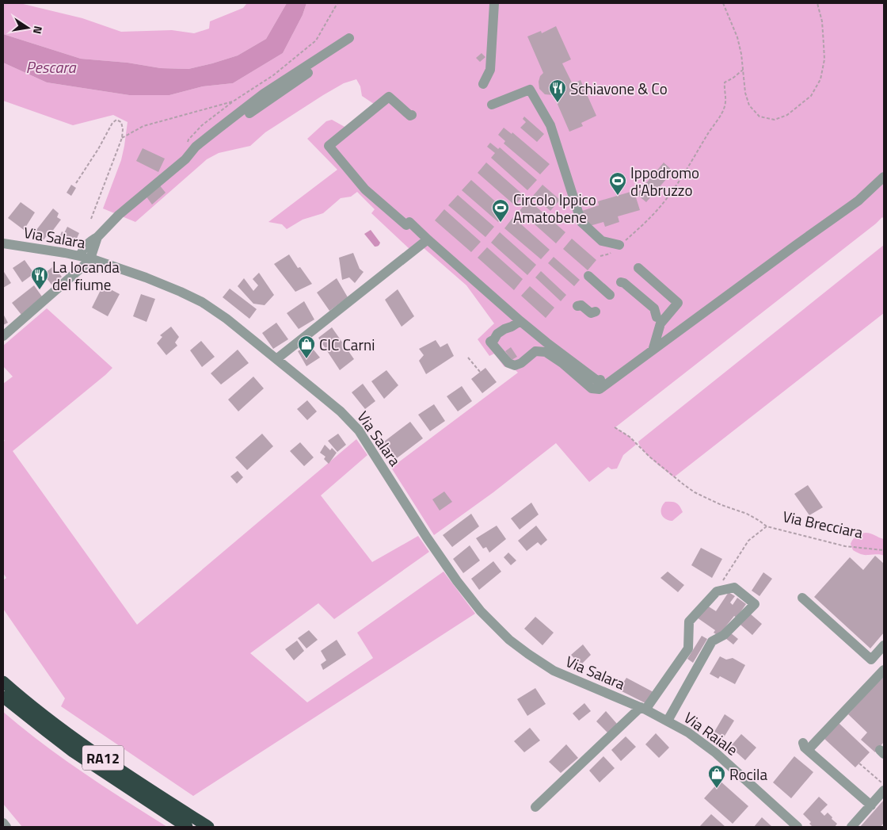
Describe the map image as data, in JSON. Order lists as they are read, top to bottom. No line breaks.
{"streets":{"highway":["RA12"],"street":["Via Salara","Via Raiale"],"path":["Via Brecciara"]},"crossings":[["Via Salara","Via Raiale"]],"water":["Pescara"],"places":{"restaurant":["Schiavone & Co","La locanda del fiume"],"sports":["Ippodromo d'Abruzzo","Circolo Ippico Amatobene"],"shop":["CIC Carni","Rocila"]},"north":"right"}
